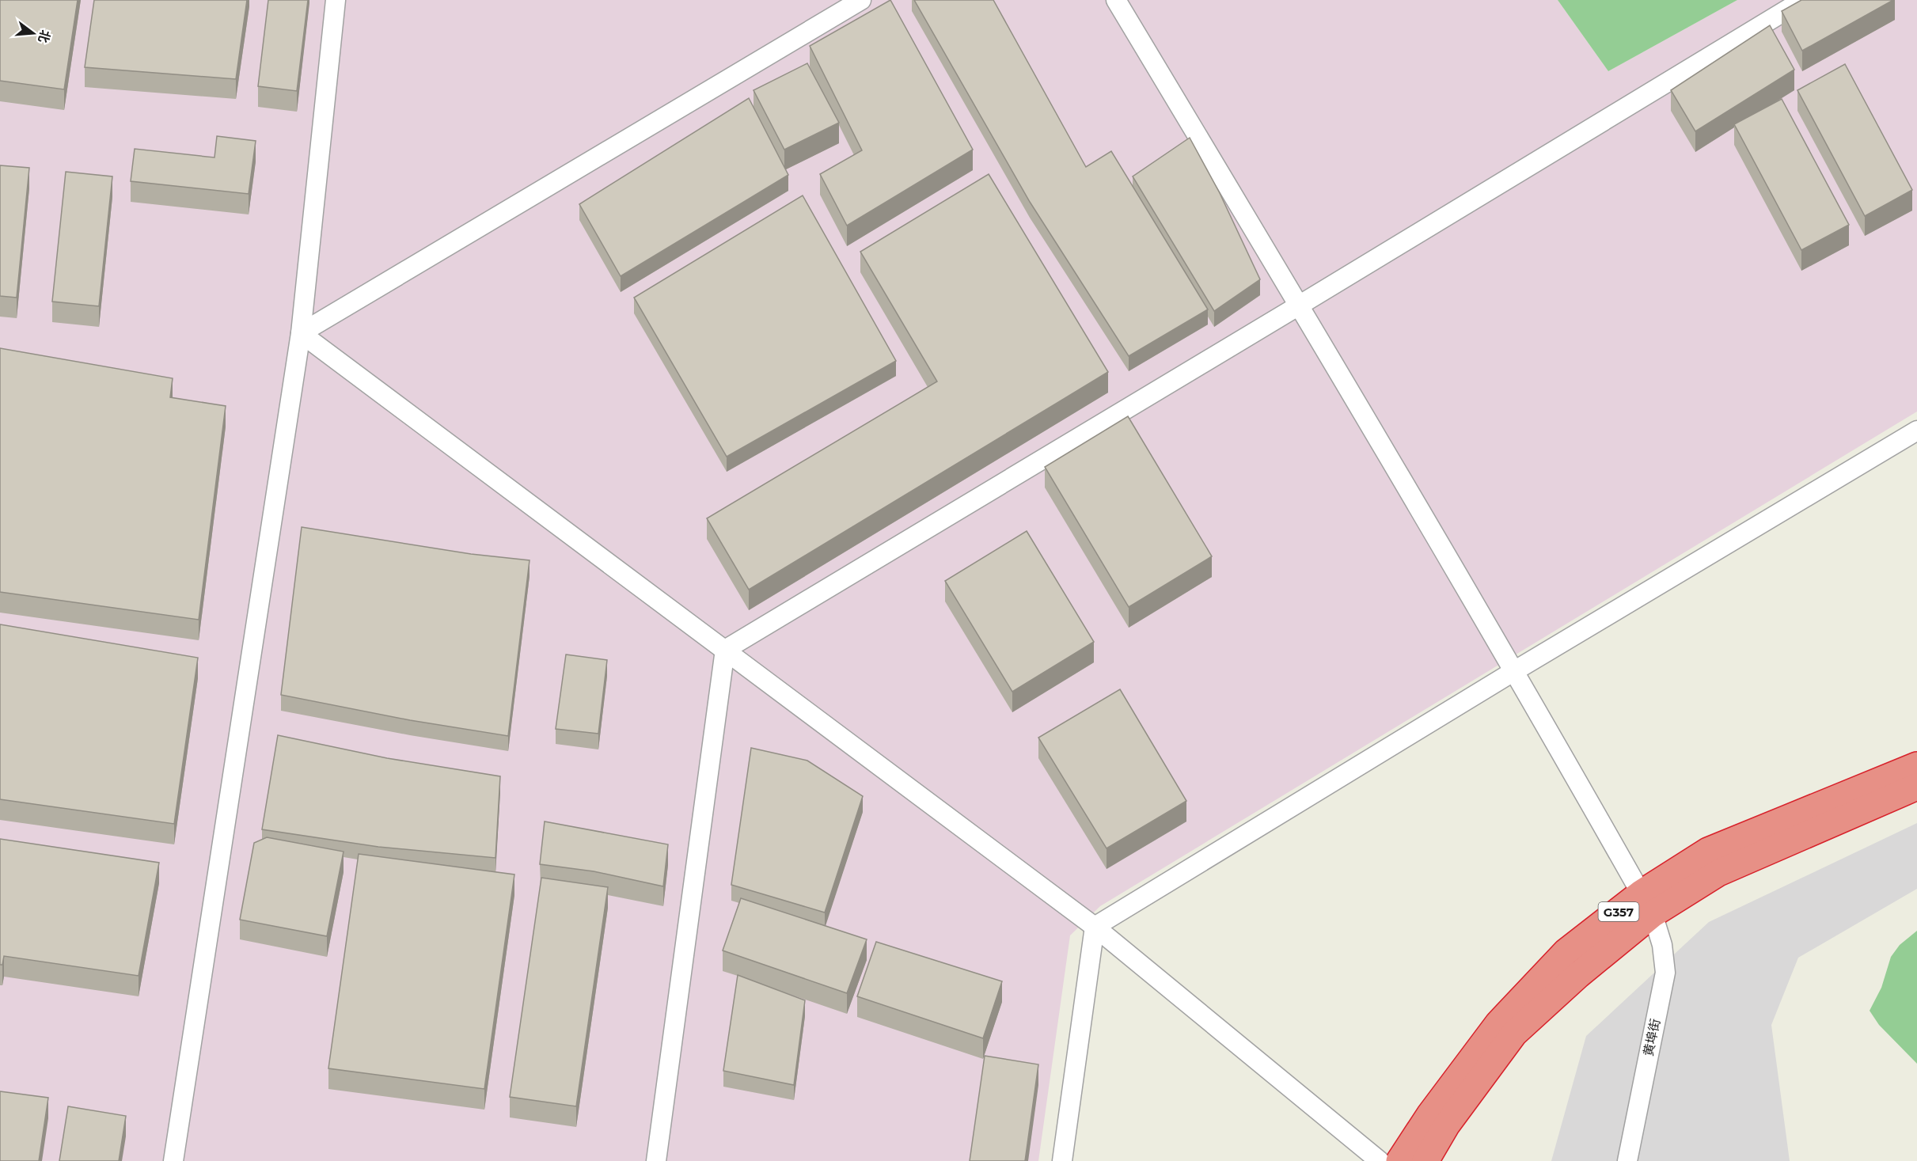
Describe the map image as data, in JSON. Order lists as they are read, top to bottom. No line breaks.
{"streets":{"highway":["G357"],"street":["黄埠街"]},"crossings":[["G357","黄埠街"]],"north":"right"}
